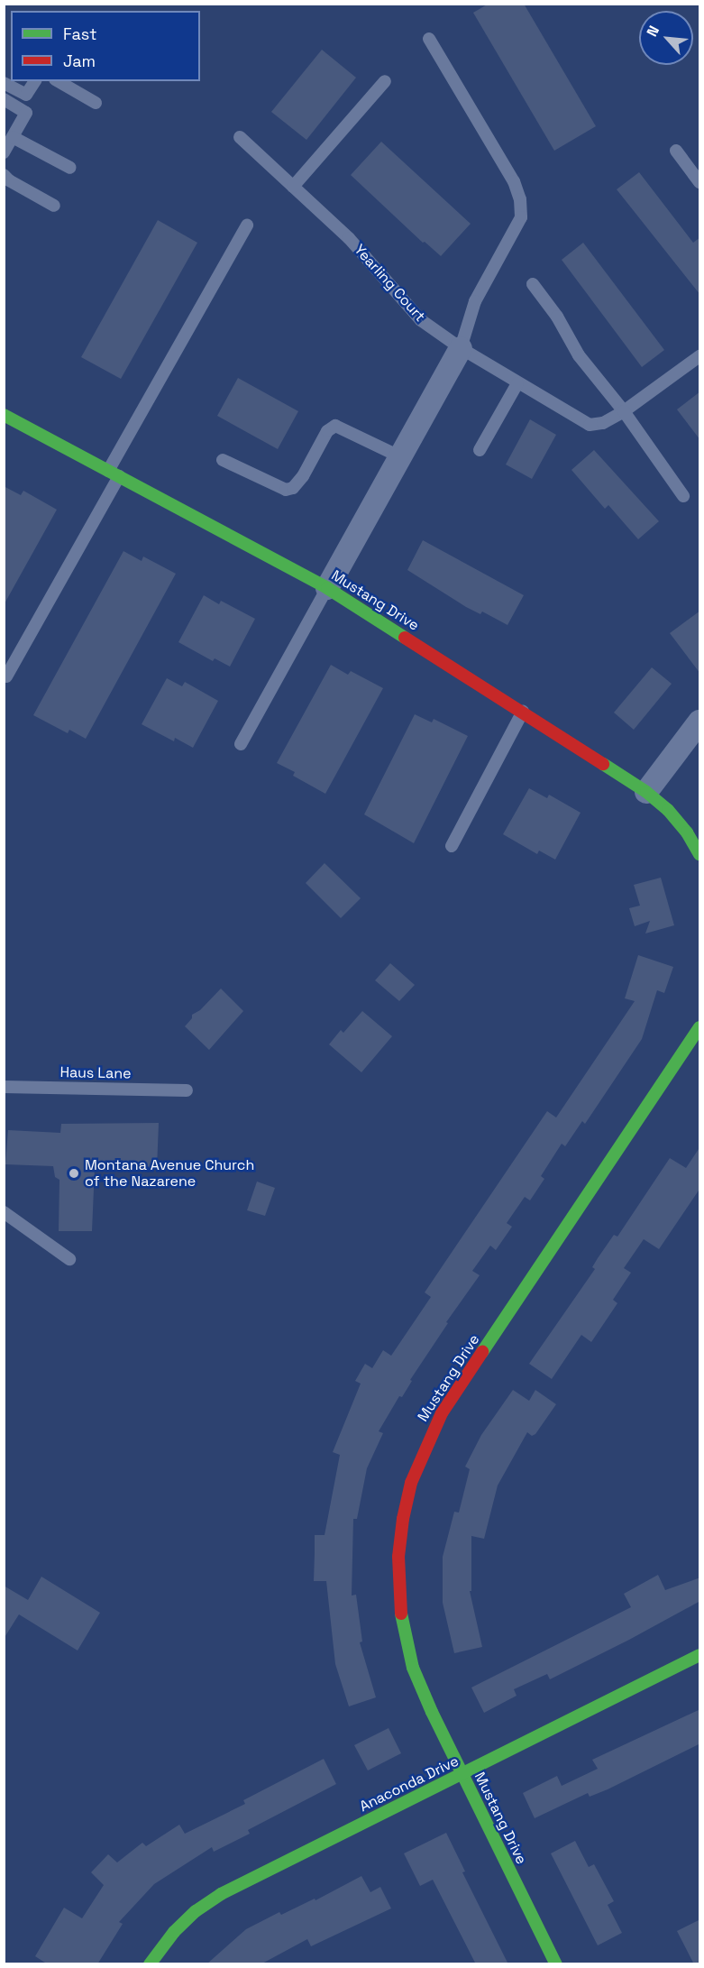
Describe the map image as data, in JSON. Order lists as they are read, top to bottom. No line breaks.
{"streets":{"street":["Mustang Drive","Anaconda Drive"],"lane":["Yearling Court","Haus Lane"]},"crossings":[["Mustang Drive","Anaconda Drive"]],"places":["Montana Avenue Church of the Nazarene"],"legend":["Fast","Jam"],"north":"top left"}
